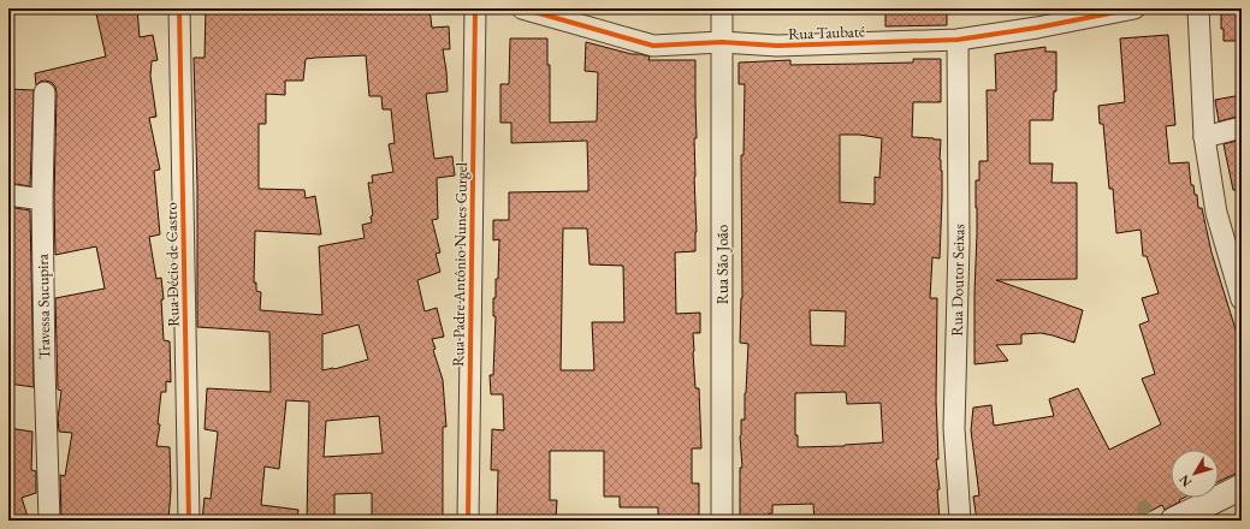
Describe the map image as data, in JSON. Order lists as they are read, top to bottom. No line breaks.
{"streets":{"street":["Rua Taubaté","Rua Décio de Castro","Rua Padre Antônio Nunes Gurgel","Rua São João","Rua Doutor Seixas","Travessa Sucupira"]},"crossings":[["Rua Taubaté","Rua São João"],["Rua Taubaté","Rua Doutor Seixas"]],"north":"bottom left"}
